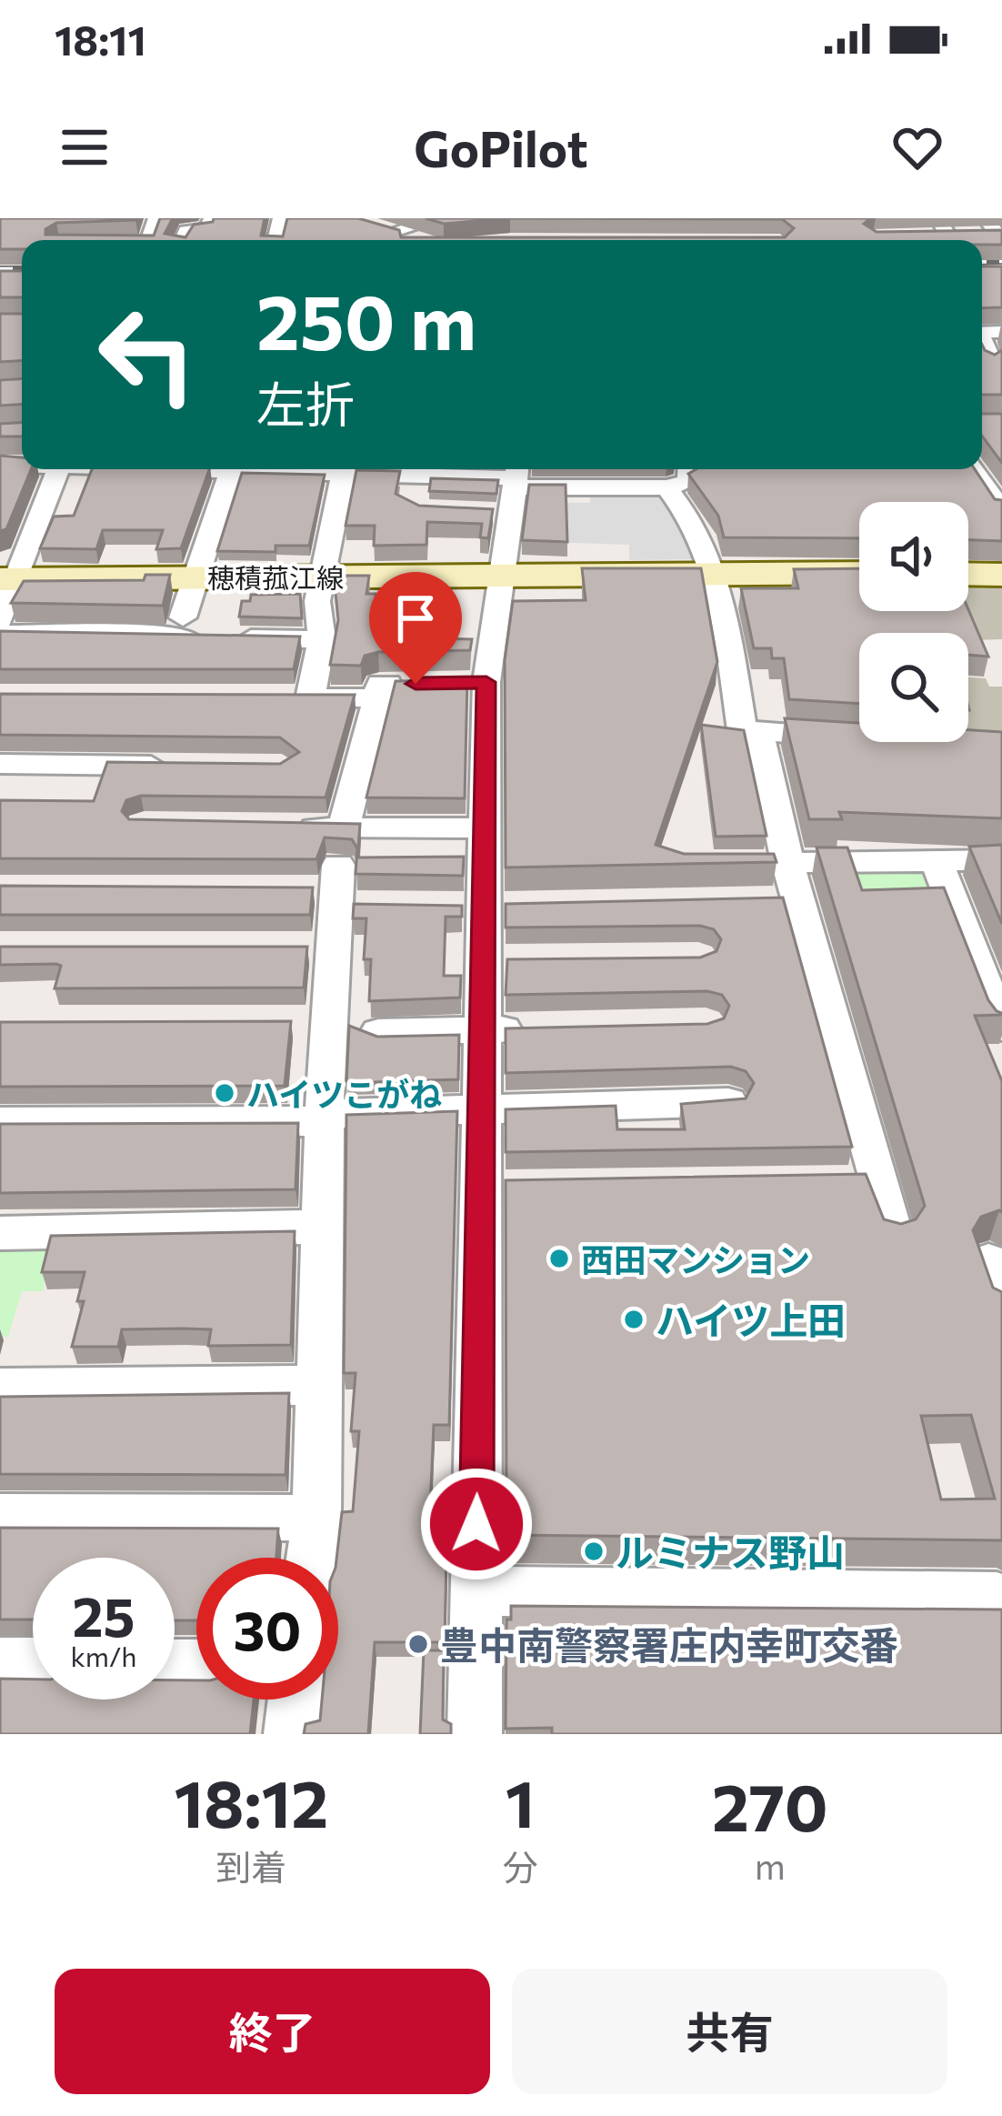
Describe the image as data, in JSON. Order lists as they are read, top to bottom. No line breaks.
{"streets":{"street":["穂積菰江線"]},"places":["ハイツこがね","西田マンション","ハイツ上田","ルミナス野山","豊中南警察署庄内幸町交番"],"page":{"status":"18:11","header":"GoPilot","turn":["250 m","左折"],"speed":"25 km/h","limit":"30","eta":["18:12","到着","1","分","270","m"],"buttons":["終了","共有"]}}
